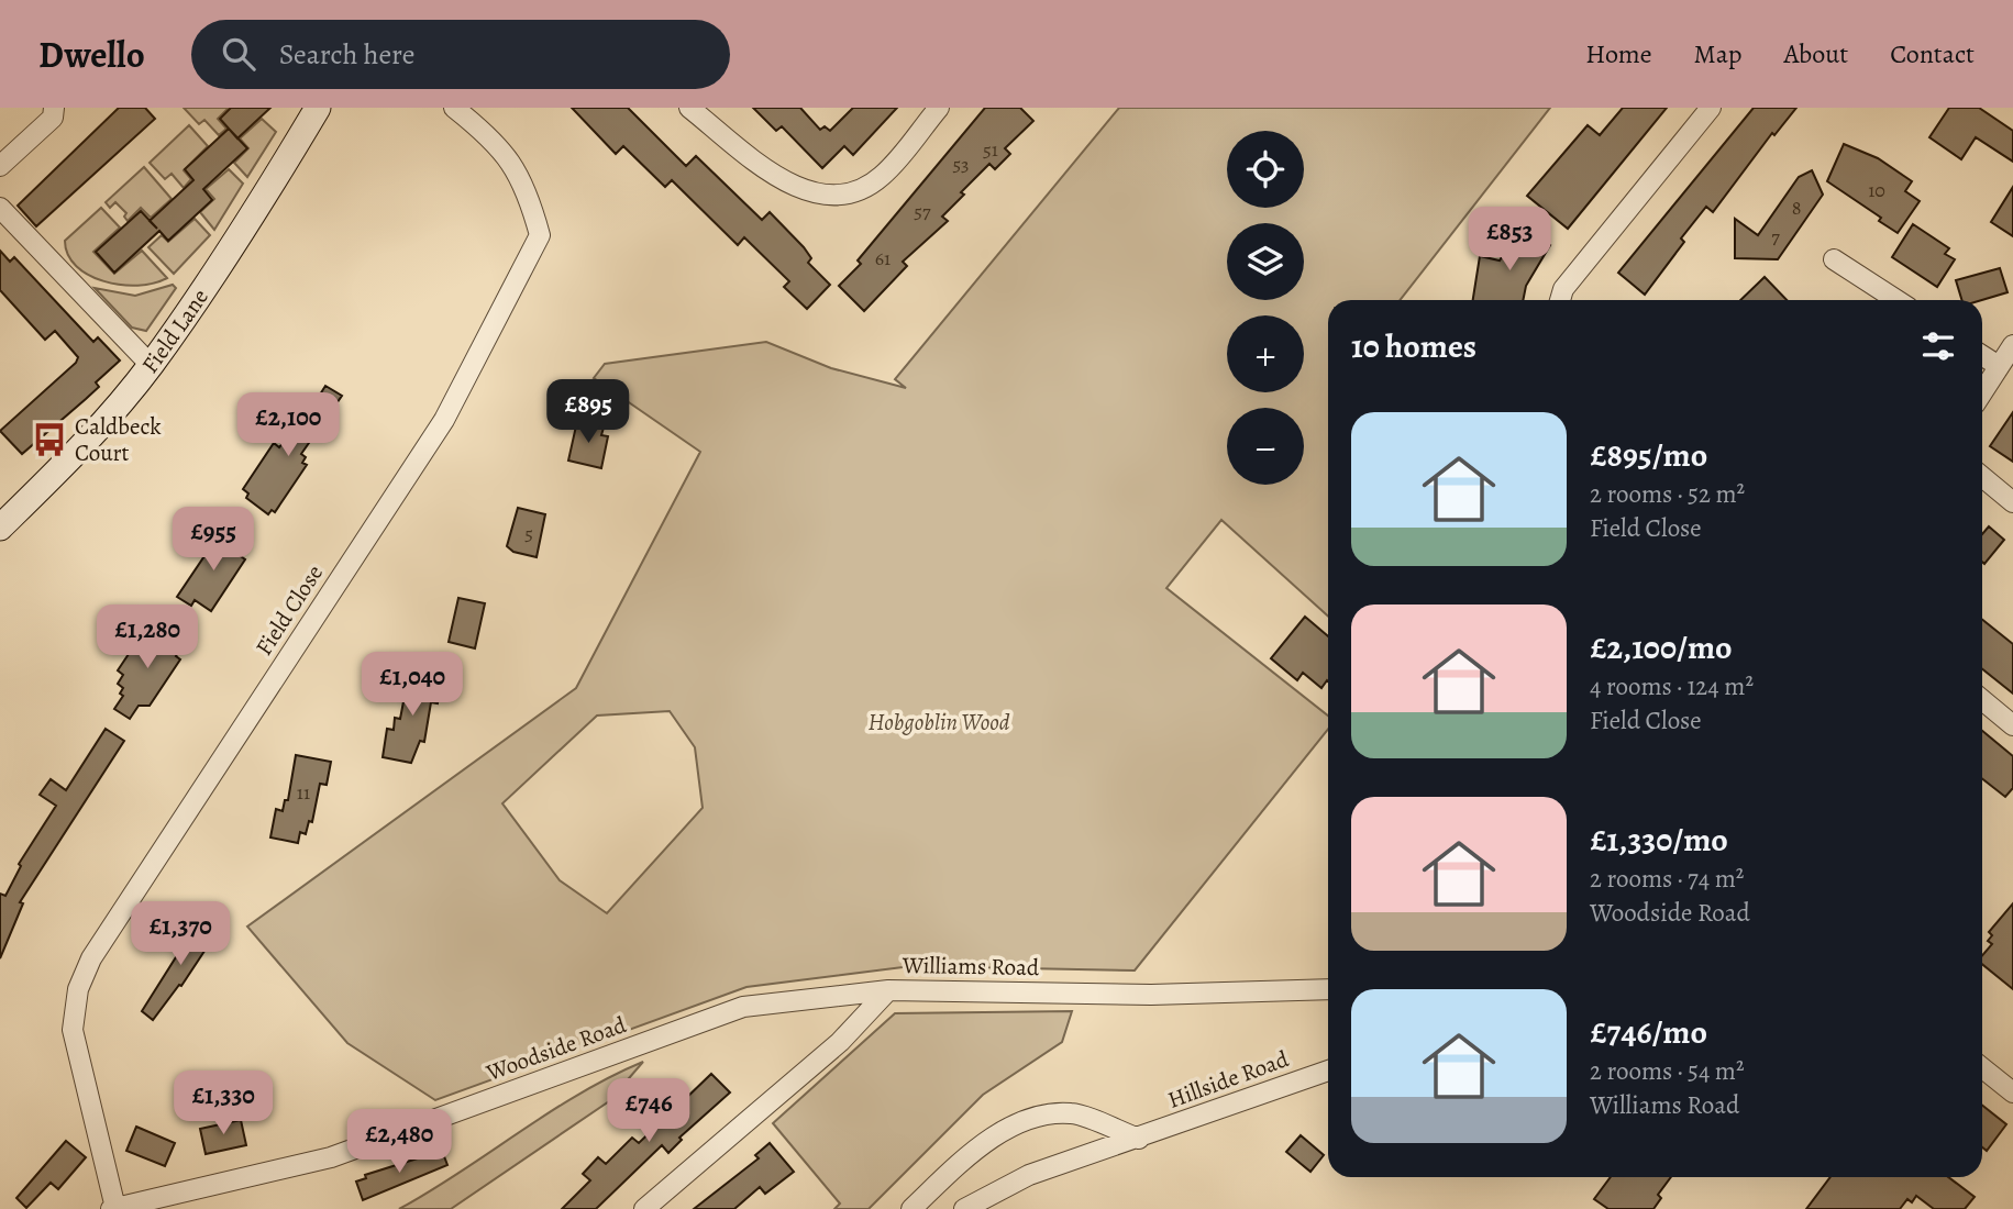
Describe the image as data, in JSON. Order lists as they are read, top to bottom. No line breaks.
{"streets":{"street":["Field Lane","Field Close","Williams Road","Woodside Road","Hillside Road"]},"crossings":[["Field Close","Woodside Road"],["Williams Road","Woodside Road"]],"parks":["Hobgoblin Wood"],"places":{"bus stop":["Caldbeck Court"]},"house_numbers":["51","53","10","8","57","7","61","5","11"],"page":{"header":"Dwello","search":"Search here","nav":["Home","Map","About","Contact"],"map_buttons":["+","−"],"price":["£853","£895","£2,100","£955","£1,280","£1,040","£1,370","£1,330","£746","£2,480"],"heading":"10 homes","list":[{"name":"£895/mo","note":"2 rooms · 52 m² · Field Close"},{"name":"£2,100/mo","note":"4 rooms · 124 m² · Field Close"},{"name":"£1,330/mo","note":"2 rooms · 74 m² · Woodside Road"},{"name":"£746/mo","note":"2 rooms · 54 m² · Williams Road"}]}}
